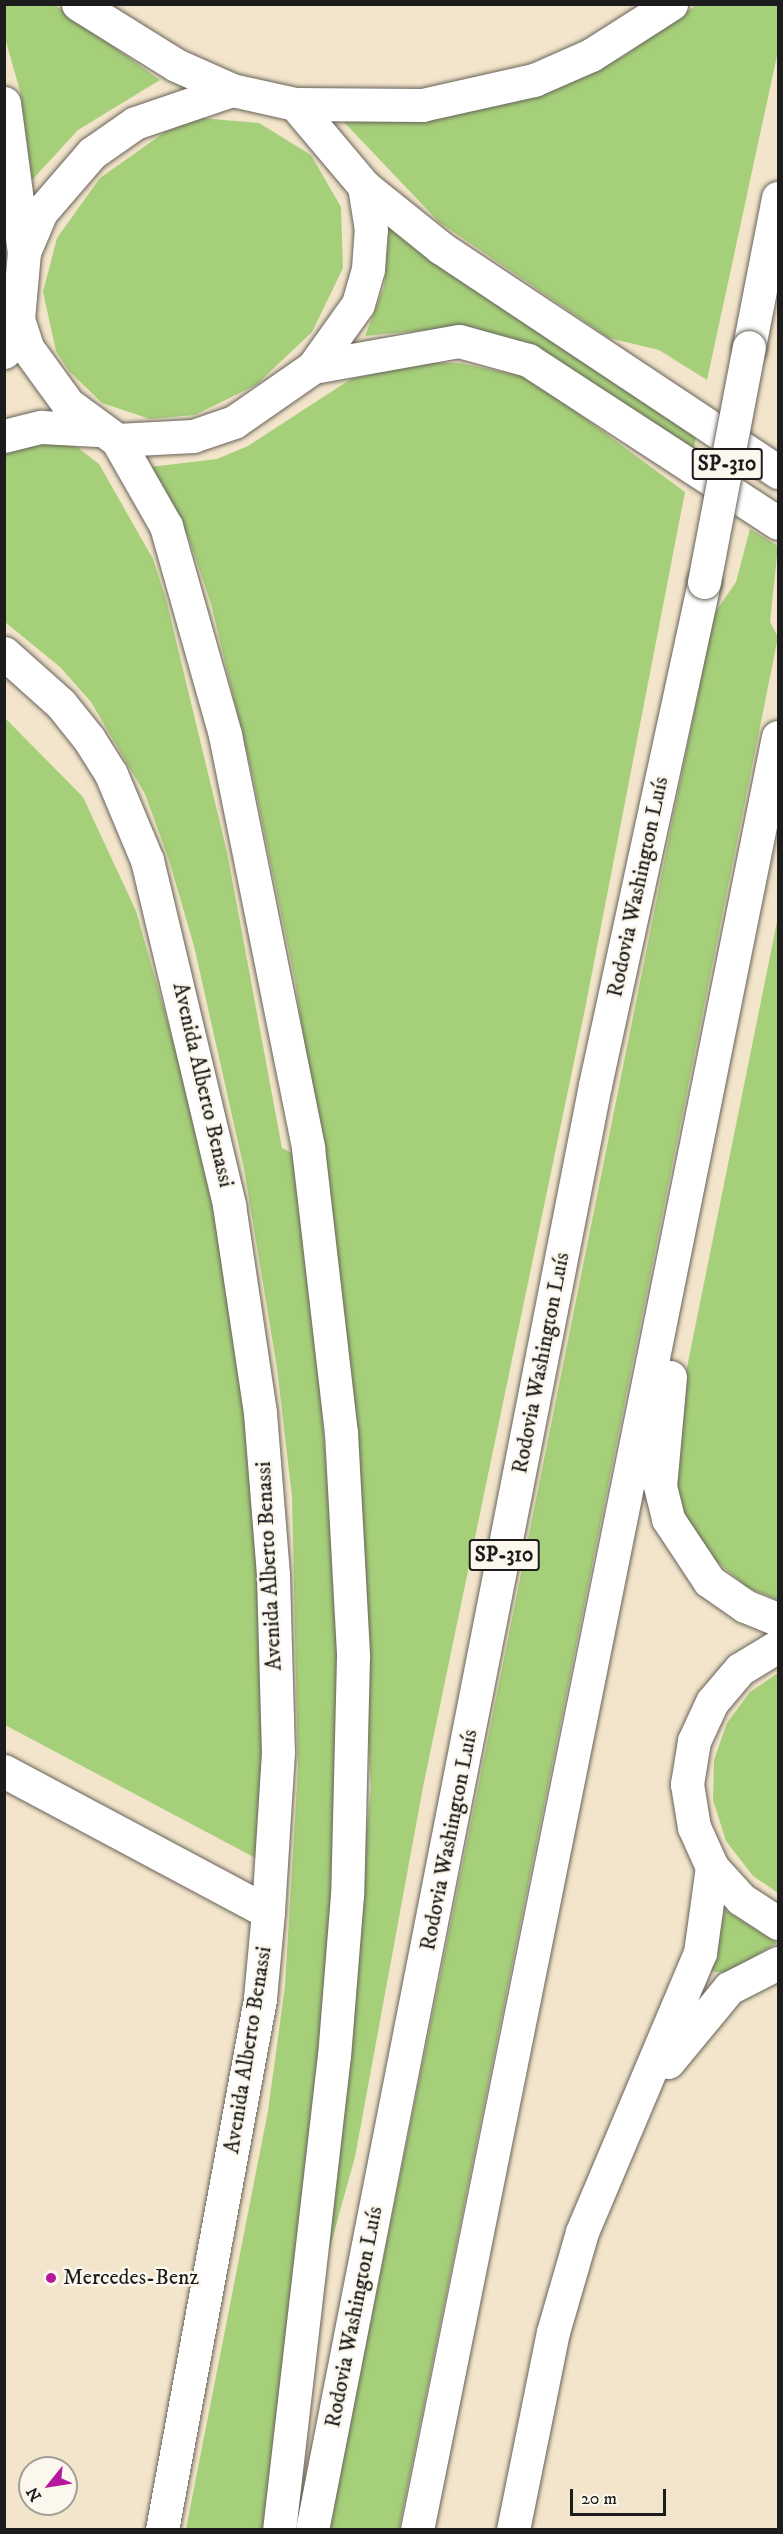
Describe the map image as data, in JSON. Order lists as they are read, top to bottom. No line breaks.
{"streets":{"main road":["SP-310","Rodovia Washington Luís","Avenida Alberto Benassi"]},"places":["Mercedes-Benz"],"scale_bar":"20 m","north":"bottom left"}
